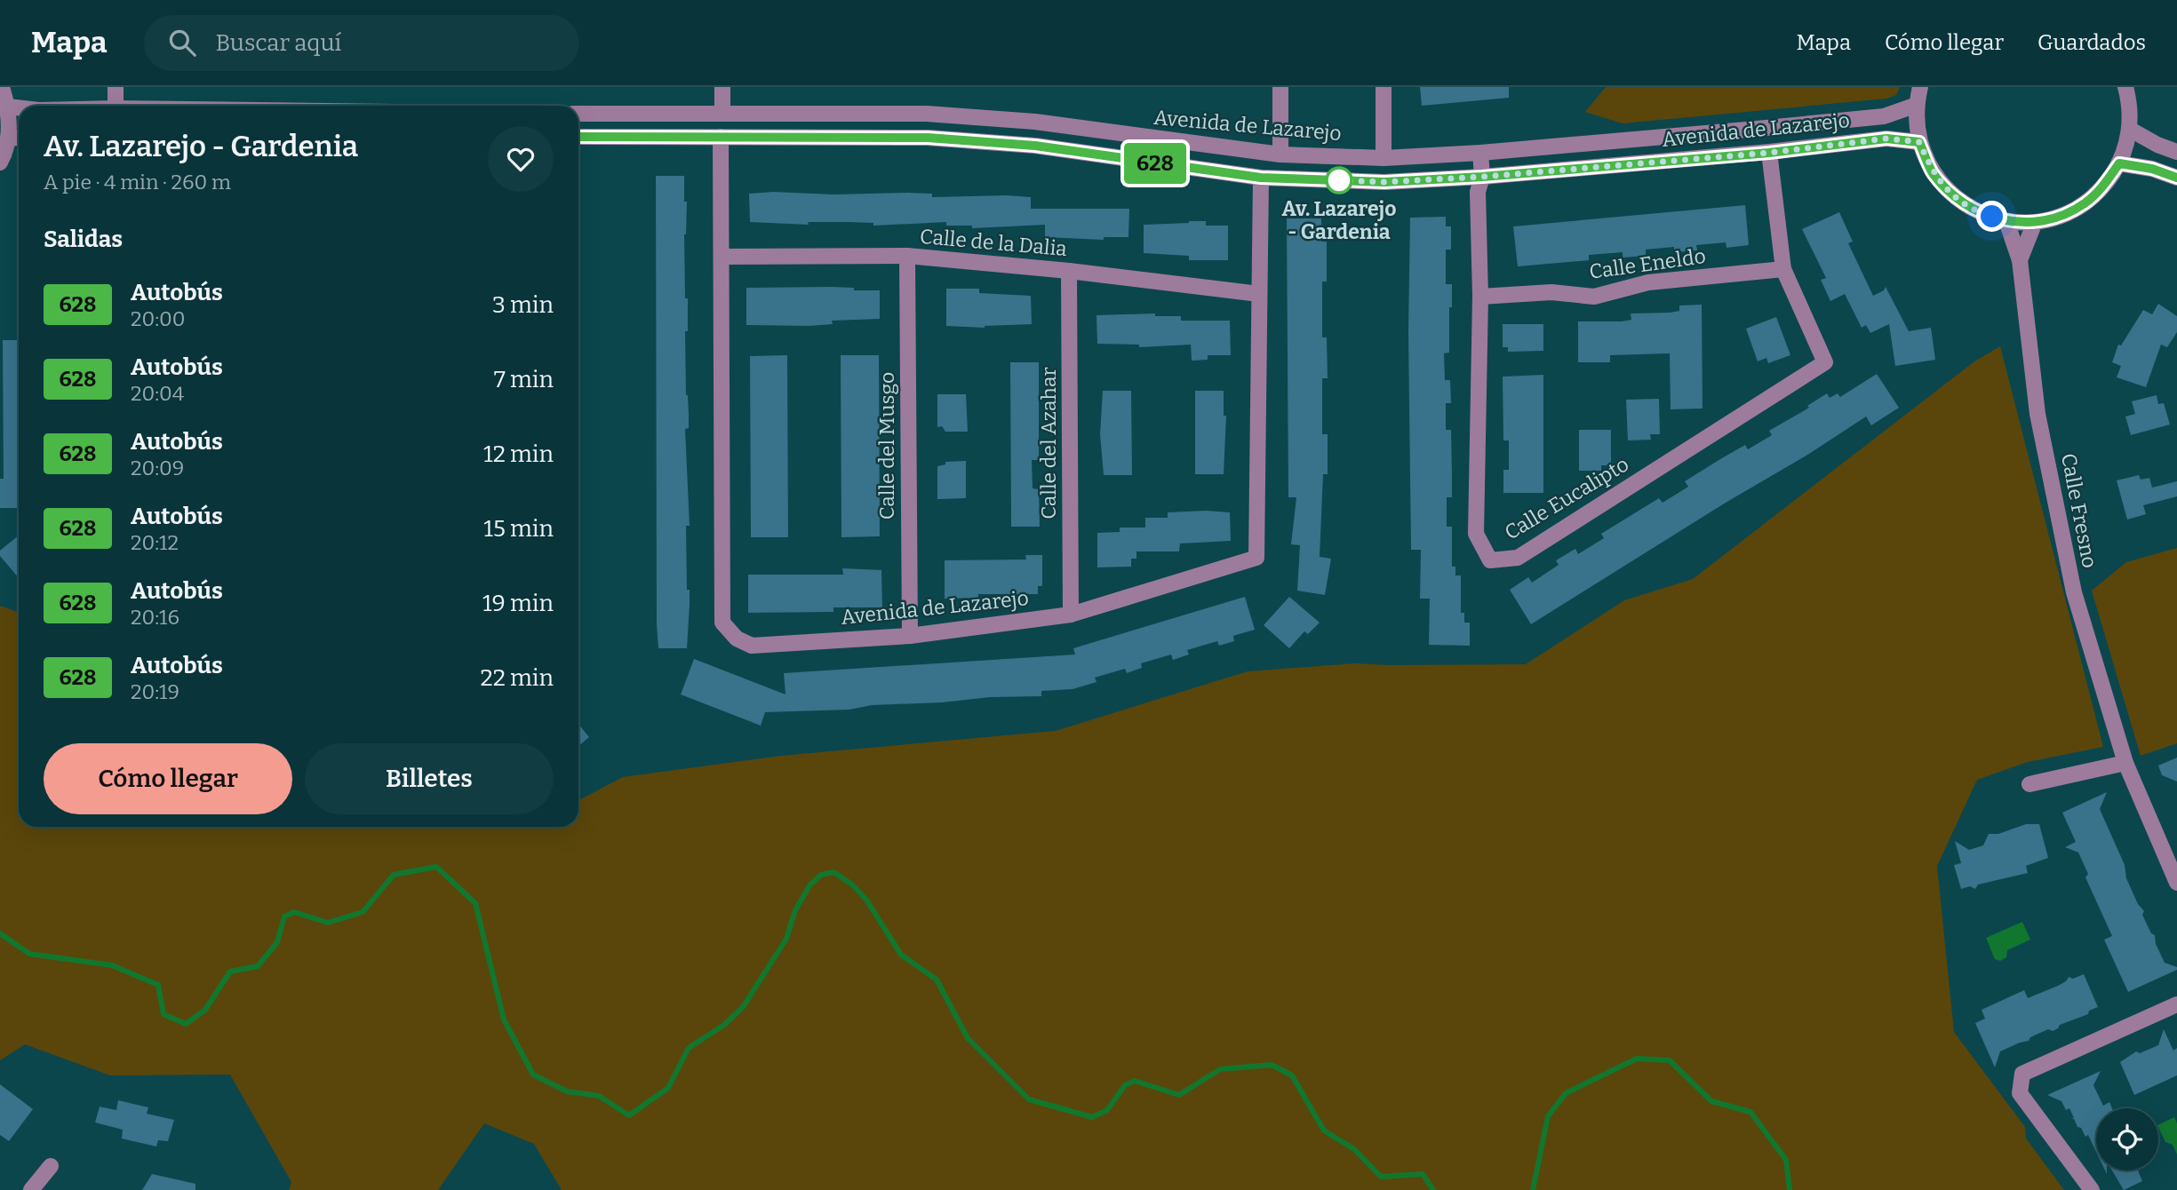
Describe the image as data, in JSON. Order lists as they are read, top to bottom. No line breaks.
{"streets":{"street":["Avenida de Lazarejo","Calle de la Dalia","Calle Eneldo","Calle del Azahar","Calle del Musgo","Calle Eucalipto","Calle Fresno"]},"crossings":[["Avenida de Lazarejo","Calle de la Dalia"],["Avenida de Lazarejo","Calle del Azahar"],["Avenida de Lazarejo","Calle del Musgo"],["Avenida de Lazarejo","Calle Eucalipto"],["Calle de la Dalia","Calle del Azahar"],["Calle de la Dalia","Calle del Musgo"],["Calle Eneldo","Calle Eucalipto"]],"places":["Av. Lazarejo - Gardenia"],"lines":["bus line 628"],"page":{"header":"Mapa","search":"Buscar aquí","nav":["Mapa","Cómo llegar","Guardados"],"on_map":"628","heading":[["Av. Lazarejo - Gardenia","A pie · 4 min · 260 m"],"Salidas"],"list":[{"mark":"628","name":"Autobús","note":"20:00","value":"3 min"},{"mark":"628","name":"Autobús","note":"20:04","value":"7 min"},{"mark":"628","name":"Autobús","note":"20:09","value":"12 min"},{"mark":"628","name":"Autobús","note":"20:12","value":"15 min"},{"mark":"628","name":"Autobús","note":"20:16","value":"19 min"},{"mark":"628","name":"Autobús","note":"20:19","value":"22 min"}],"buttons":["Cómo llegar","Billetes"]}}
